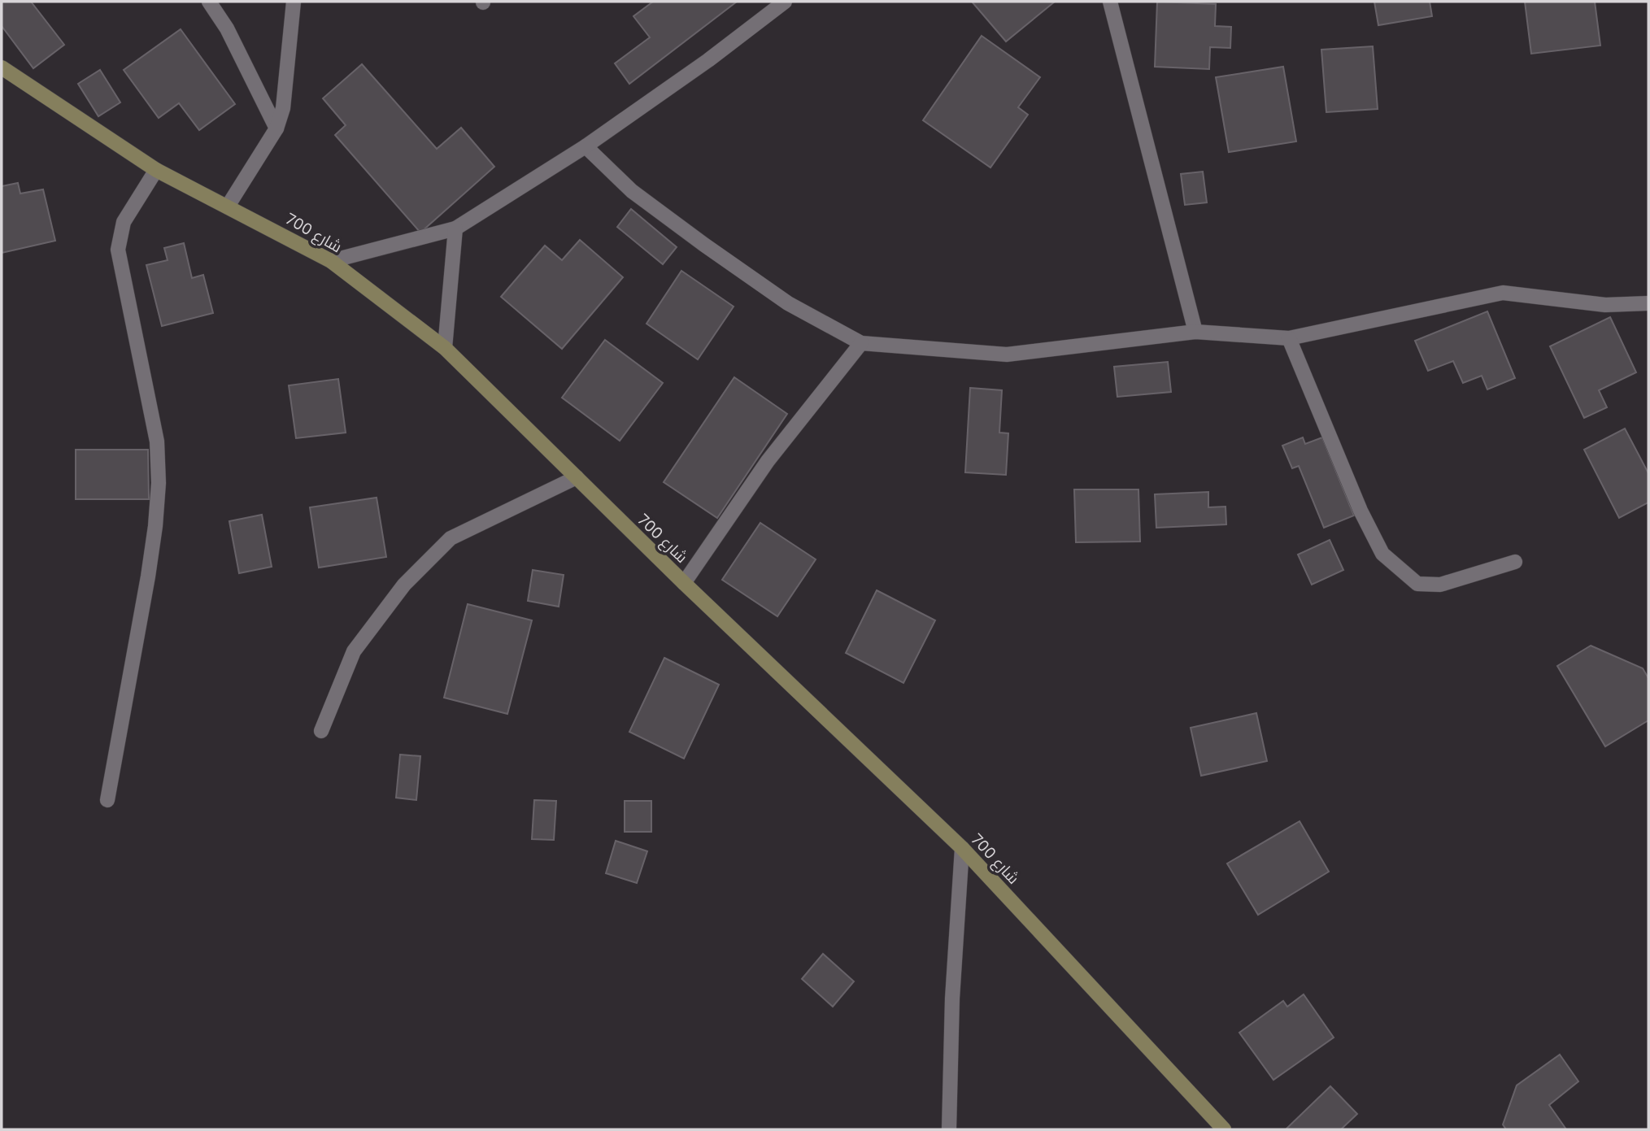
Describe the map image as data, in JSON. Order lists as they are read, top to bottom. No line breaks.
{"streets":{"main road":["شارع 700"]}}
